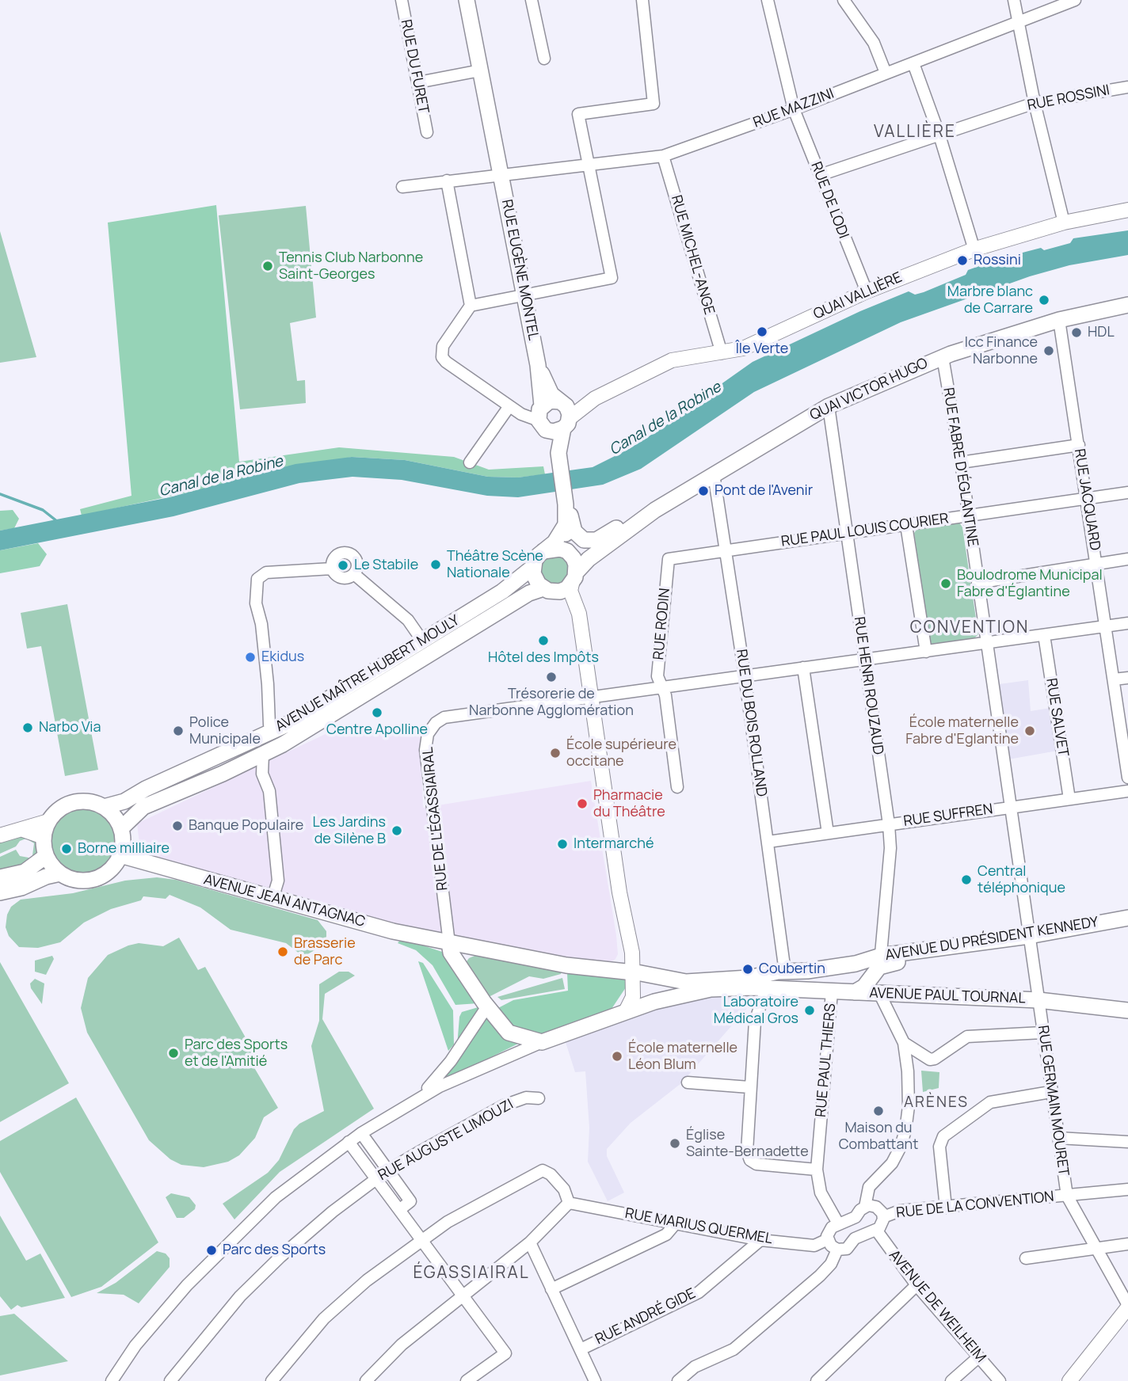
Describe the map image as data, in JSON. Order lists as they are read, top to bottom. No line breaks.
{"streets":{"main road":["RUE EUGÈNE MONTEL","QUAI VICTOR HUGO","AVENUE MAÎTRE HUBERT MOULY","AVENUE JEAN ANTAGNAC","AVENUE DU PRÉSIDENT KENNEDY","AVENUE PAUL TOURNAL"],"street":["RUE DU FURET","RUE ROSSINI","RUE MAZZINI","RUE DE LODI","RUE MICHEL-ANGE","QUAI VALLIÈRE","RUE FABRE D'ÉGLANTINE","RUE JACQUARD","RUE PAUL LOUIS COURIER","RUE RODIN","RUE HENRI ROUZAUD","RUE SALVET","RUE DU BOIS ROLLAND","RUE SUFFREN","RUE DE L'ÉGASSIAIRAL","RUE PAUL THIERS","RUE GERMAIN MOURET","RUE AUGUSTE LIMOUZI","RUE DE LA CONVENTION","RUE MARIUS QUERMEL","AVENUE DE WEILHEIM","RUE ANDRÉ GIDE"]},"crossings":[["RUE ROSSINI","RUE DE LODI"],["RUE MAZZINI","RUE DE LODI"],["RUE MAZZINI","RUE MICHEL-ANGE"],["RUE MAZZINI","RUE EUGÈNE MONTEL"],["RUE DE LODI","QUAI VALLIÈRE"],["RUE MICHEL-ANGE","QUAI VALLIÈRE"],["RUE EUGÈNE MONTEL","QUAI VALLIÈRE"],["QUAI VICTOR HUGO","RUE FABRE D'ÉGLANTINE"],["QUAI VICTOR HUGO","RUE JACQUARD"],["QUAI VICTOR HUGO","AVENUE MAÎTRE HUBERT MOULY"],["QUAI VICTOR HUGO","RUE HENRI ROUZAUD"],["QUAI VICTOR HUGO","RUE DU BOIS ROLLAND"],["RUE FABRE D'ÉGLANTINE","RUE PAUL LOUIS COURIER"],["RUE FABRE D'ÉGLANTINE","RUE SUFFREN"],["RUE FABRE D'ÉGLANTINE","AVENUE DU PRÉSIDENT KENNEDY"],["RUE FABRE D'ÉGLANTINE","RUE GERMAIN MOURET"],["RUE JACQUARD","RUE PAUL LOUIS COURIER"],["RUE PAUL LOUIS COURIER","RUE RODIN"],["RUE PAUL LOUIS COURIER","RUE HENRI ROUZAUD"],["RUE PAUL LOUIS COURIER","RUE DU BOIS ROLLAND"],["AVENUE MAÎTRE HUBERT MOULY","AVENUE JEAN ANTAGNAC"],["RUE HENRI ROUZAUD","RUE SUFFREN"],["RUE HENRI ROUZAUD","AVENUE DU PRÉSIDENT KENNEDY"],["RUE SALVET","RUE SUFFREN"],["RUE DU BOIS ROLLAND","RUE SUFFREN"],["RUE DU BOIS ROLLAND","AVENUE DU PRÉSIDENT KENNEDY"],["RUE DE L'ÉGASSIAIRAL","AVENUE JEAN ANTAGNAC"],["AVENUE JEAN ANTAGNAC","AVENUE DU PRÉSIDENT KENNEDY"],["AVENUE DU PRÉSIDENT KENNEDY","AVENUE PAUL TOURNAL"],["AVENUE DU PRÉSIDENT KENNEDY","RUE GERMAIN MOURET"],["AVENUE PAUL TOURNAL","RUE PAUL THIERS"],["AVENUE PAUL TOURNAL","RUE GERMAIN MOURET"],["RUE GERMAIN MOURET","RUE DE LA CONVENTION"],["RUE MARIUS QUERMEL","RUE ANDRÉ GIDE"]],"districts":["VALLIÈRE","CONVENTION","ARÈNES","ÉGASSIAIRAL"],"water":["Canal de la Robine"],"places":["Rossini","Tennis Club Narbonne Saint-Georges","Marbre blanc de Carrare","Île Verte","HDL","Icc Finance Narbonne","Pont de l'Avenir","Théâtre Scène Nationale","Le Stabile","Boulodrome Municipal Fabre d'Églantine","Hôtel des Impôts","Ekidus","Trésorerie de Narbonne Agglomération","Centre Apolline","Narbo Via","Police Municipale","École maternelle Fabre d'Eglantine","École supérieure occitane","Pharmacie du Théâtre","Banque Populaire","Les Jardins de Silène B","Intermarché","Borne milliaire","Central téléphonique","Brasserie de Parc","Coubertin","Laboratoire Médical Gros","Parc des Sports et de l'Amitié","École maternelle Léon Blum","Maison du Combattant","Église Sainte-Bernadette","Parc des Sports"]}
